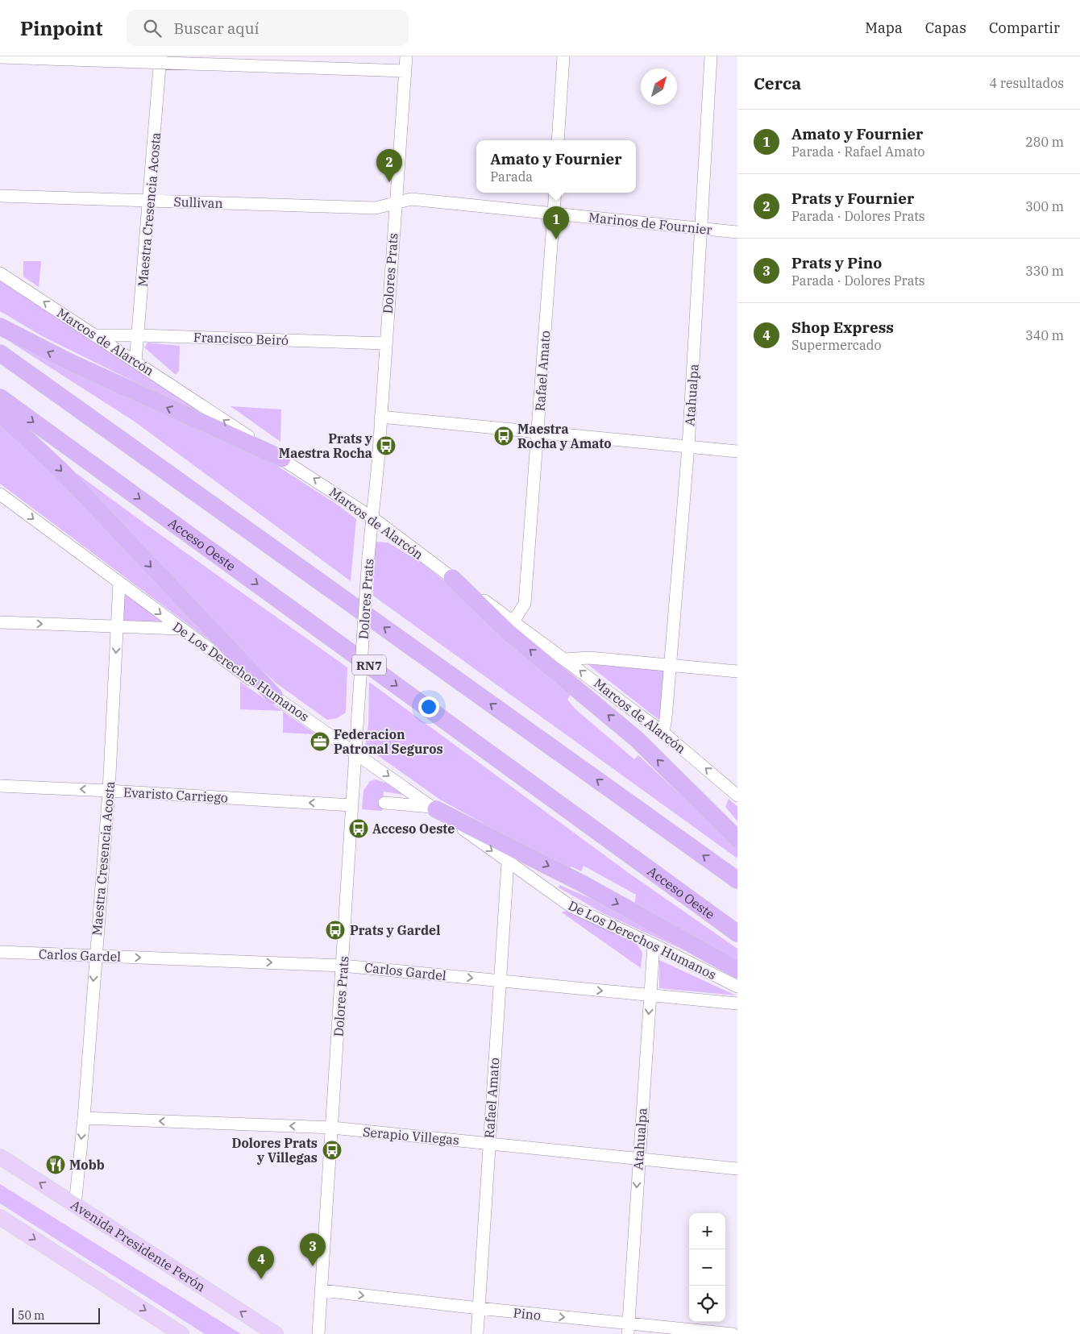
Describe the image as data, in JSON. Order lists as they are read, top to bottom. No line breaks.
{"streets":{"highway":["Acceso Oeste","RN7"],"main road":["Avenida Presidente Perón"],"street":["Sullivan","Maestra Cresencia Acosta","Marinos de Fournier","Dolores Prats","Francisco Beiró","Marcos de Alarcón","Rafael Amato","Atahualpa","De Los Derechos Humanos","Evaristo Carriego","Carlos Gardel","Serapio Villegas","Pino"]},"crossings":[["Sullivan","Maestra Cresencia Acosta"],["Sullivan","Marinos de Fournier"],["Sullivan","Dolores Prats"],["Maestra Cresencia Acosta","Francisco Beiró"],["Maestra Cresencia Acosta","Marcos de Alarcón"],["Maestra Cresencia Acosta","De Los Derechos Humanos"],["Maestra Cresencia Acosta","Evaristo Carriego"],["Maestra Cresencia Acosta","Carlos Gardel"],["Maestra Cresencia Acosta","Serapio Villegas"],["Maestra Cresencia Acosta","Avenida Presidente Perón"],["Marinos de Fournier","Dolores Prats"],["Marinos de Fournier","Rafael Amato"],["Marinos de Fournier","Atahualpa"],["Dolores Prats","Francisco Beiró"],["Dolores Prats","Marcos de Alarcón"],["Dolores Prats","De Los Derechos Humanos"],["Dolores Prats","Evaristo Carriego"],["Dolores Prats","Carlos Gardel"],["Dolores Prats","Serapio Villegas"],["Dolores Prats","Pino"],["Francisco Beiró","Marcos de Alarcón"],["Marcos de Alarcón","Rafael Amato"],["Marcos de Alarcón","Atahualpa"],["Rafael Amato","De Los Derechos Humanos"],["Rafael Amato","Carlos Gardel"],["Rafael Amato","Serapio Villegas"],["Rafael Amato","Pino"],["Atahualpa","De Los Derechos Humanos"],["Atahualpa","Carlos Gardel"],["Atahualpa","Serapio Villegas"],["Atahualpa","Pino"]],"one_way":["Maestra Cresencia Acosta","Marcos de Alarcón","De Los Derechos Humanos","Evaristo Carriego","Carlos Gardel","Serapio Villegas","Pino"],"places":{"bus stop":["Maestra Rocha y Amato","Prats y Maestra Rocha","Acceso Oeste","Prats y Gardel","Dolores Prats y Villegas"],"office":["Federacion Patronal Seguros"],"restaurant":["Mobb"]},"scale_bar":"50 m","north":"top right","page":{"header":"Pinpoint","search":"Buscar aquí","nav":["Mapa","Capas","Compartir"],"heading":["Cerca","4 resultados"],"list":[{"mark":"1","name":"Amato y Fournier","note":"Parada · Rafael Amato","value":"280 m"},{"mark":"2","name":"Prats y Fournier","note":"Parada · Dolores Prats","value":"300 m"},{"mark":"3","name":"Prats y Pino","note":"Parada · Dolores Prats","value":"330 m"},{"mark":"4","name":"Shop Express","note":"Supermercado","value":"340 m"}],"popup":["Amato y Fournier","Parada"],"pins":["2","1","3","4"],"map_buttons":["+","−"],"scale":"50 m"}}
